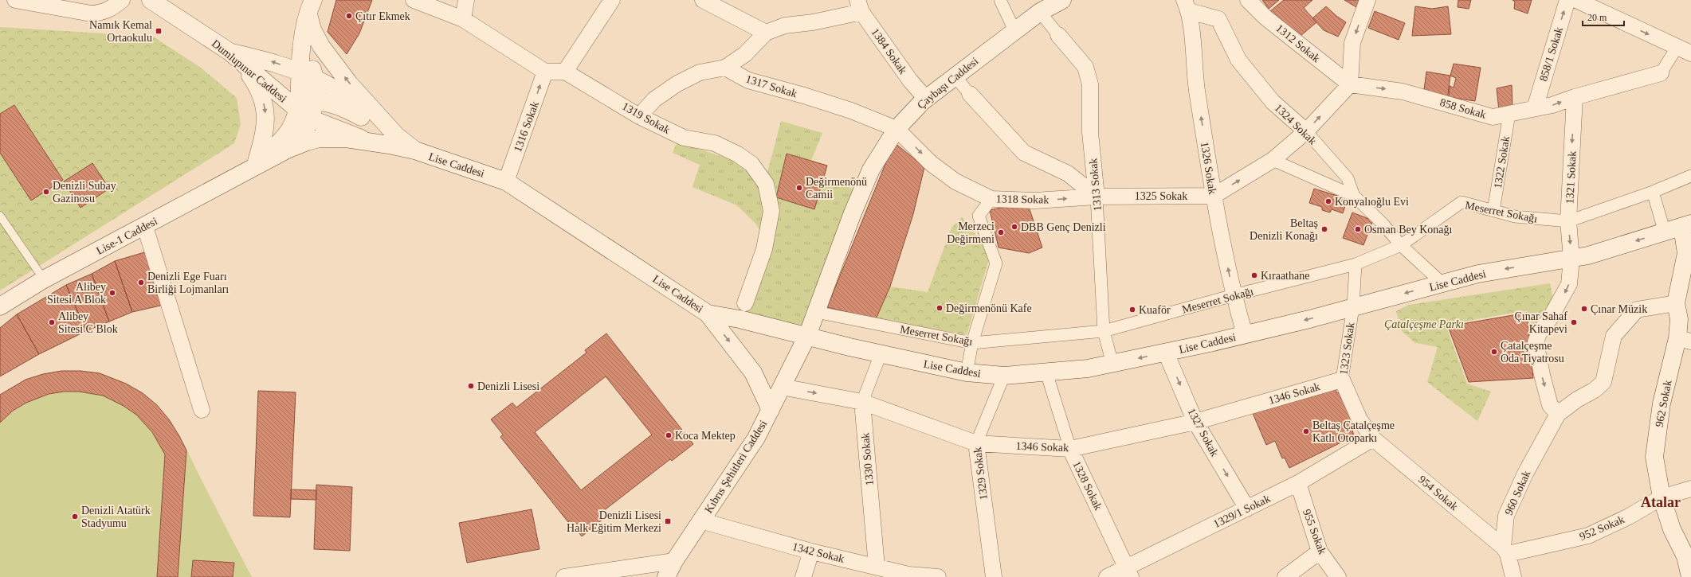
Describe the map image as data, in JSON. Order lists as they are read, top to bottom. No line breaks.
{"streets":{"main road":["Dumlupınar Caddesi","Çaybaşı Caddesi","Lise Caddesi","Lise-1 Caddesi","962 Sokak","Kıbrıs Şehitleri Caddesi"],"street":["1312 Sokak","1384 Sokak","858/1 Sokak","1317 Sokak","858 Sokak","1319 Sokak","1324 Sokak","1316 Sokak","1322 Sokak","1326 Sokak","1321 Sokak","1313 Sokak","1325 Sokak","1318 Sokak","Meserret Sokağı","1323 Sokak","1346 Sokak","1327 Sokak","1330 Sokak","1329 Sokak","1328 Sokak","954 Sokak","960 Sokak","1329/1 Sokak","952 Sokak","955 Sokak","1342 Sokak"]},"crossings":[["1312 Sokak","858 Sokak"],["1384 Sokak","Çaybaşı Caddesi"],["858/1 Sokak","858 Sokak"],["Çaybaşı Caddesi","1317 Sokak"],["Çaybaşı Caddesi","Lise Caddesi"],["Çaybaşı Caddesi","1318 Sokak"],["Çaybaşı Caddesi","Meserret Sokağı"],["Çaybaşı Caddesi","Kıbrıs Şehitleri Caddesi"],["1317 Sokak","1318 Sokak"],["858 Sokak","1322 Sokak"],["858 Sokak","1321 Sokak"],["1324 Sokak","Lise Caddesi"],["1324 Sokak","1326 Sokak"],["1324 Sokak","Meserret Sokağı"],["1316 Sokak","Lise Caddesi"],["1322 Sokak","Meserret Sokağı"],["Lise Caddesi","1326 Sokak"],["Lise Caddesi","1321 Sokak"],["Lise Caddesi","1313 Sokak"],["Lise Caddesi","Lise-1 Caddesi"],["Lise Caddesi","1323 Sokak"],["Lise Caddesi","962 Sokak"],["Lise Caddesi","1327 Sokak"],["Lise Caddesi","1330 Sokak"],["Lise Caddesi","Kıbrıs Şehitleri Caddesi"],["Lise Caddesi","1329 Sokak"],["Lise Caddesi","1328 Sokak"],["1326 Sokak","1325 Sokak"],["1326 Sokak","Meserret Sokağı"],["1321 Sokak","Meserret Sokağı"],["1321 Sokak","960 Sokak"],["1313 Sokak","1325 Sokak"],["1313 Sokak","1318 Sokak"],["1313 Sokak","Meserret Sokağı"],["1325 Sokak","1318 Sokak"],["Meserret Sokağı","1323 Sokak"],["1323 Sokak","1346 Sokak"],["1323 Sokak","954 Sokak"],["1323 Sokak","1329/1 Sokak"],["1346 Sokak","1327 Sokak"],["1346 Sokak","1330 Sokak"],["1346 Sokak","Kıbrıs Şehitleri Caddesi"],["1346 Sokak","1329 Sokak"],["1346 Sokak","1328 Sokak"],["962 Sokak","952 Sokak"],["1327 Sokak","1329/1 Sokak"],["1330 Sokak","1342 Sokak"],["Kıbrıs Şehitleri Caddesi","1342 Sokak"],["1328 Sokak","1329/1 Sokak"],["954 Sokak","960 Sokak"],["954 Sokak","1329/1 Sokak"],["954 Sokak","952 Sokak"],["960 Sokak","952 Sokak"],["1329/1 Sokak","955 Sokak"]],"one_way":["858/1 Sokak","858 Sokak","1316 Sokak","1326 Sokak","1321 Sokak","1327 Sokak"],"districts":["Atalar"],"parks":["Çatalçeşme Parkı"],"places":{"other":["Çıtır Ekmek","Değirmenönü Camii","Denizli Subay Gazinosu","Konyalıoğlu Evi","DBB Genç Denizli","Beltaş Denizli Konağı","Osman Bey Konağı","Merzeci Değirmeni","Kıraathane","Denizli Ege Fuarı Birliği Lojmanları","Alibey Sitesi A Blok","Değirmenönü Kafe","Çınar Müzik","Kuaför","Alibey Sitesi C Blok","Çınar Sahaf Kitapevi","Çatalçeşme Oda Tiyatrosu","Denizli Lisesi","Beltaş Çatalçeşme Katlı Otoparkı","Koca Mektep","Denizli Atatürk Stadyumu"],"transit":["Namık Kemal Ortaokulu","Denizli Lisesi Halk Eğitim Merkezi"]},"scale_bar":"20 m"}
